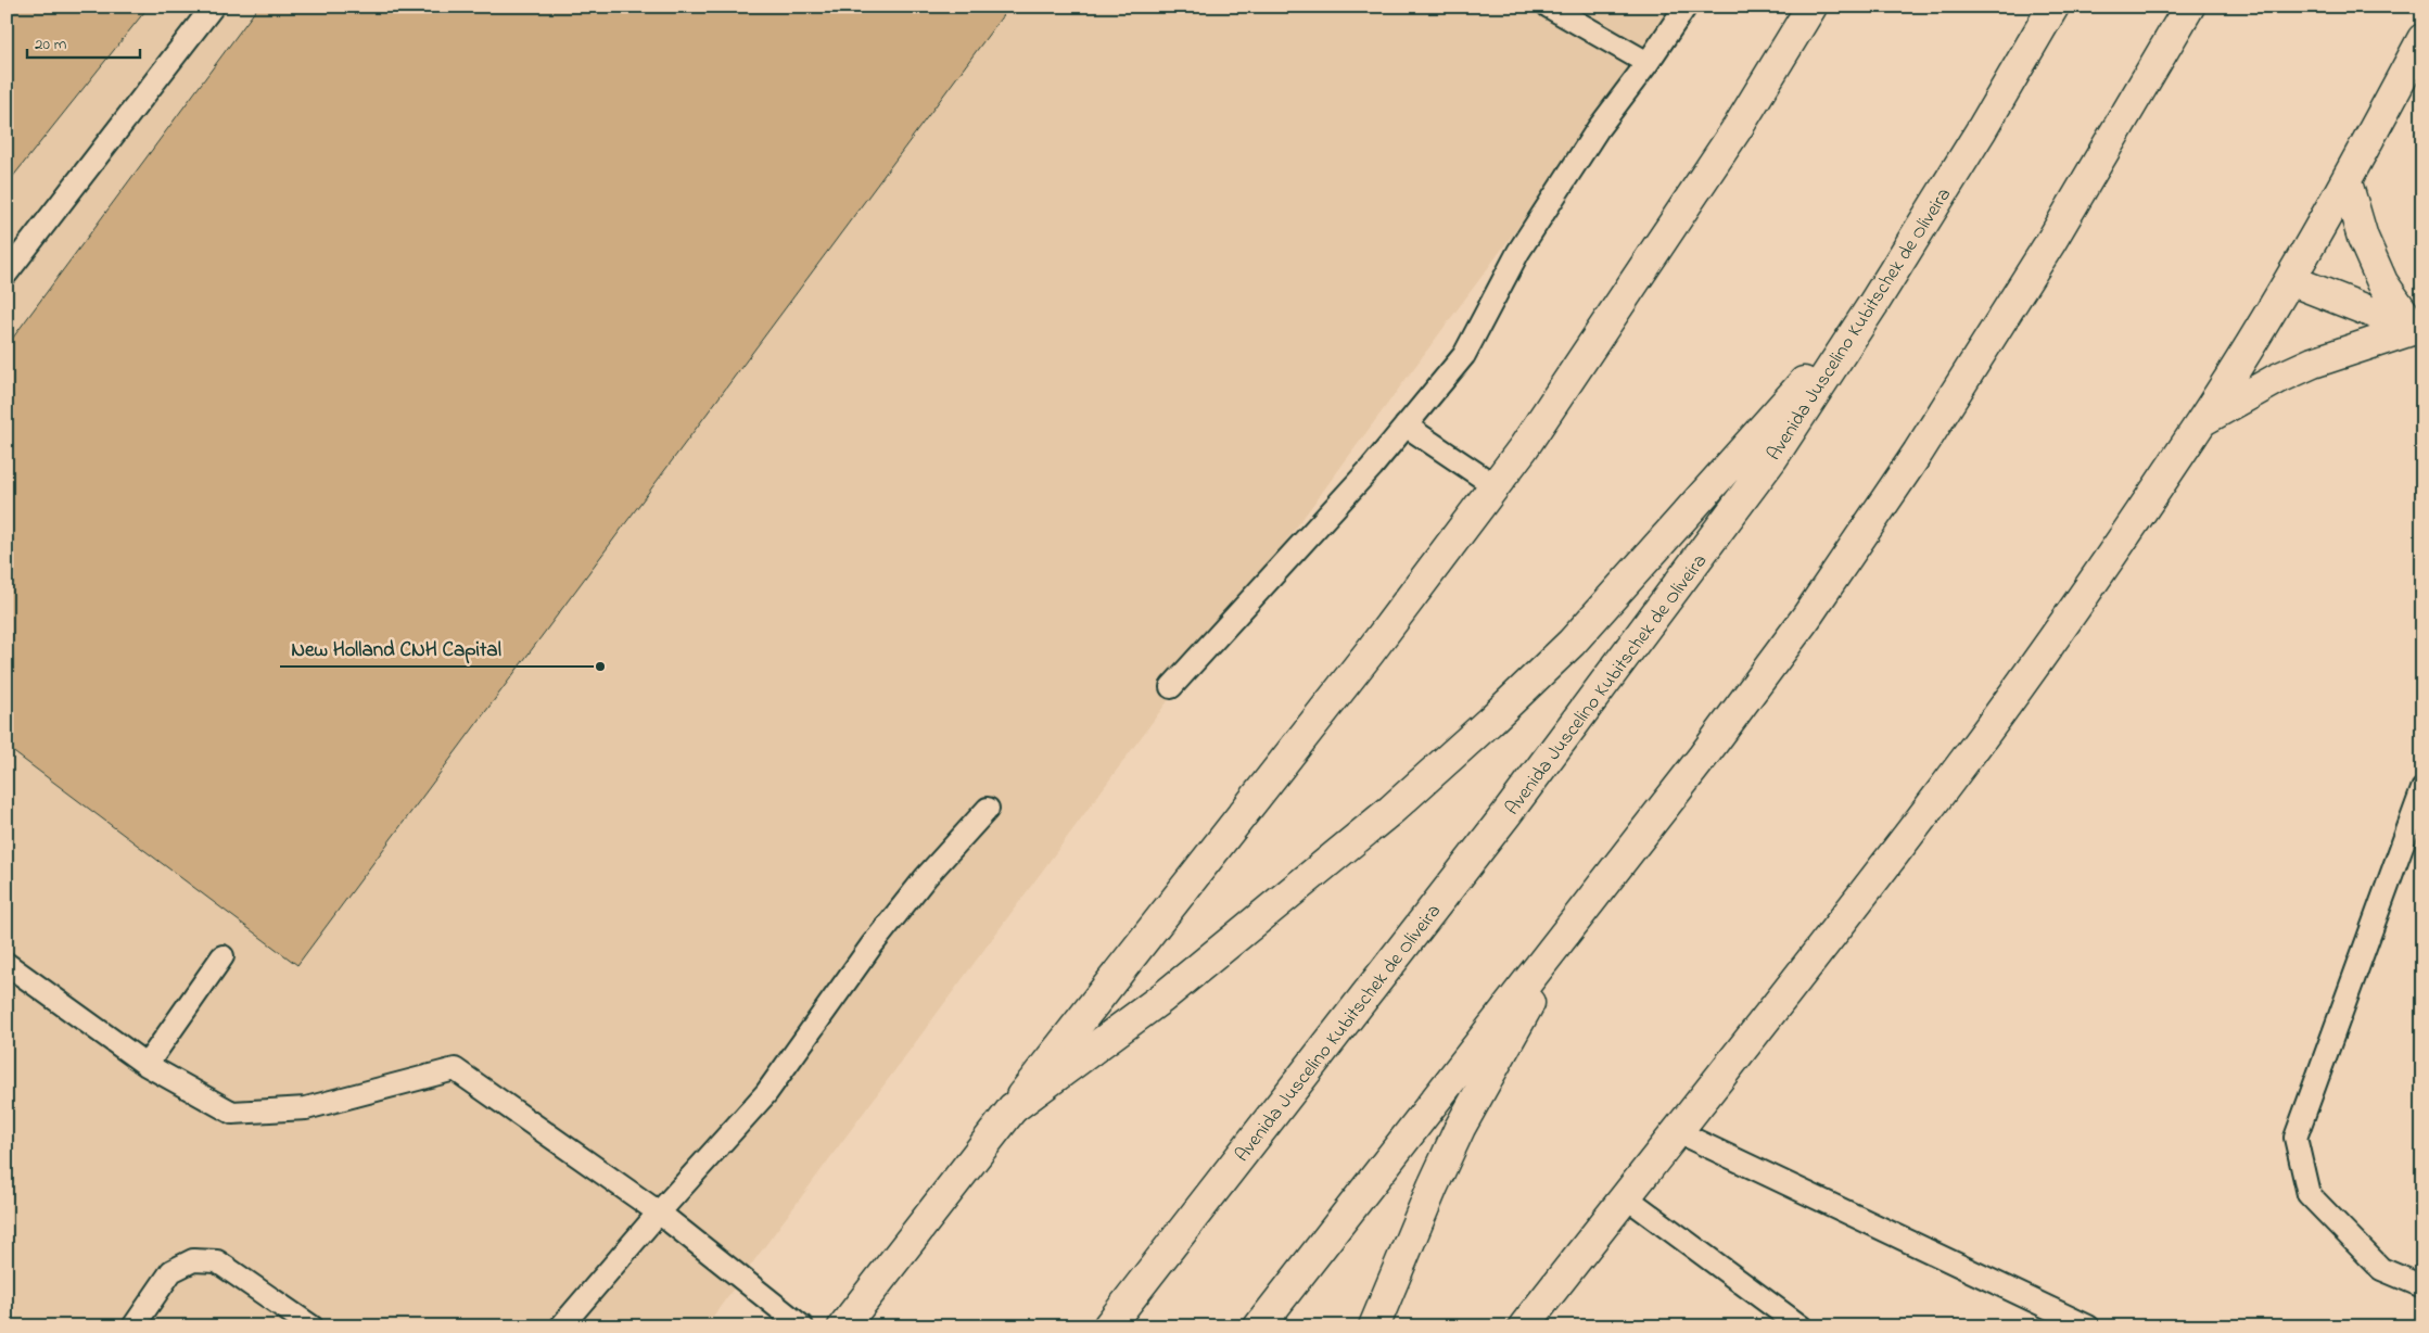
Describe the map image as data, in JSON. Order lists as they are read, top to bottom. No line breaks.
{"streets":{"main road":["Avenida Juscelino Kubitschek de Oliveira"]},"places":["New Holland CNH Capital"],"scale_bar":"20 m"}
